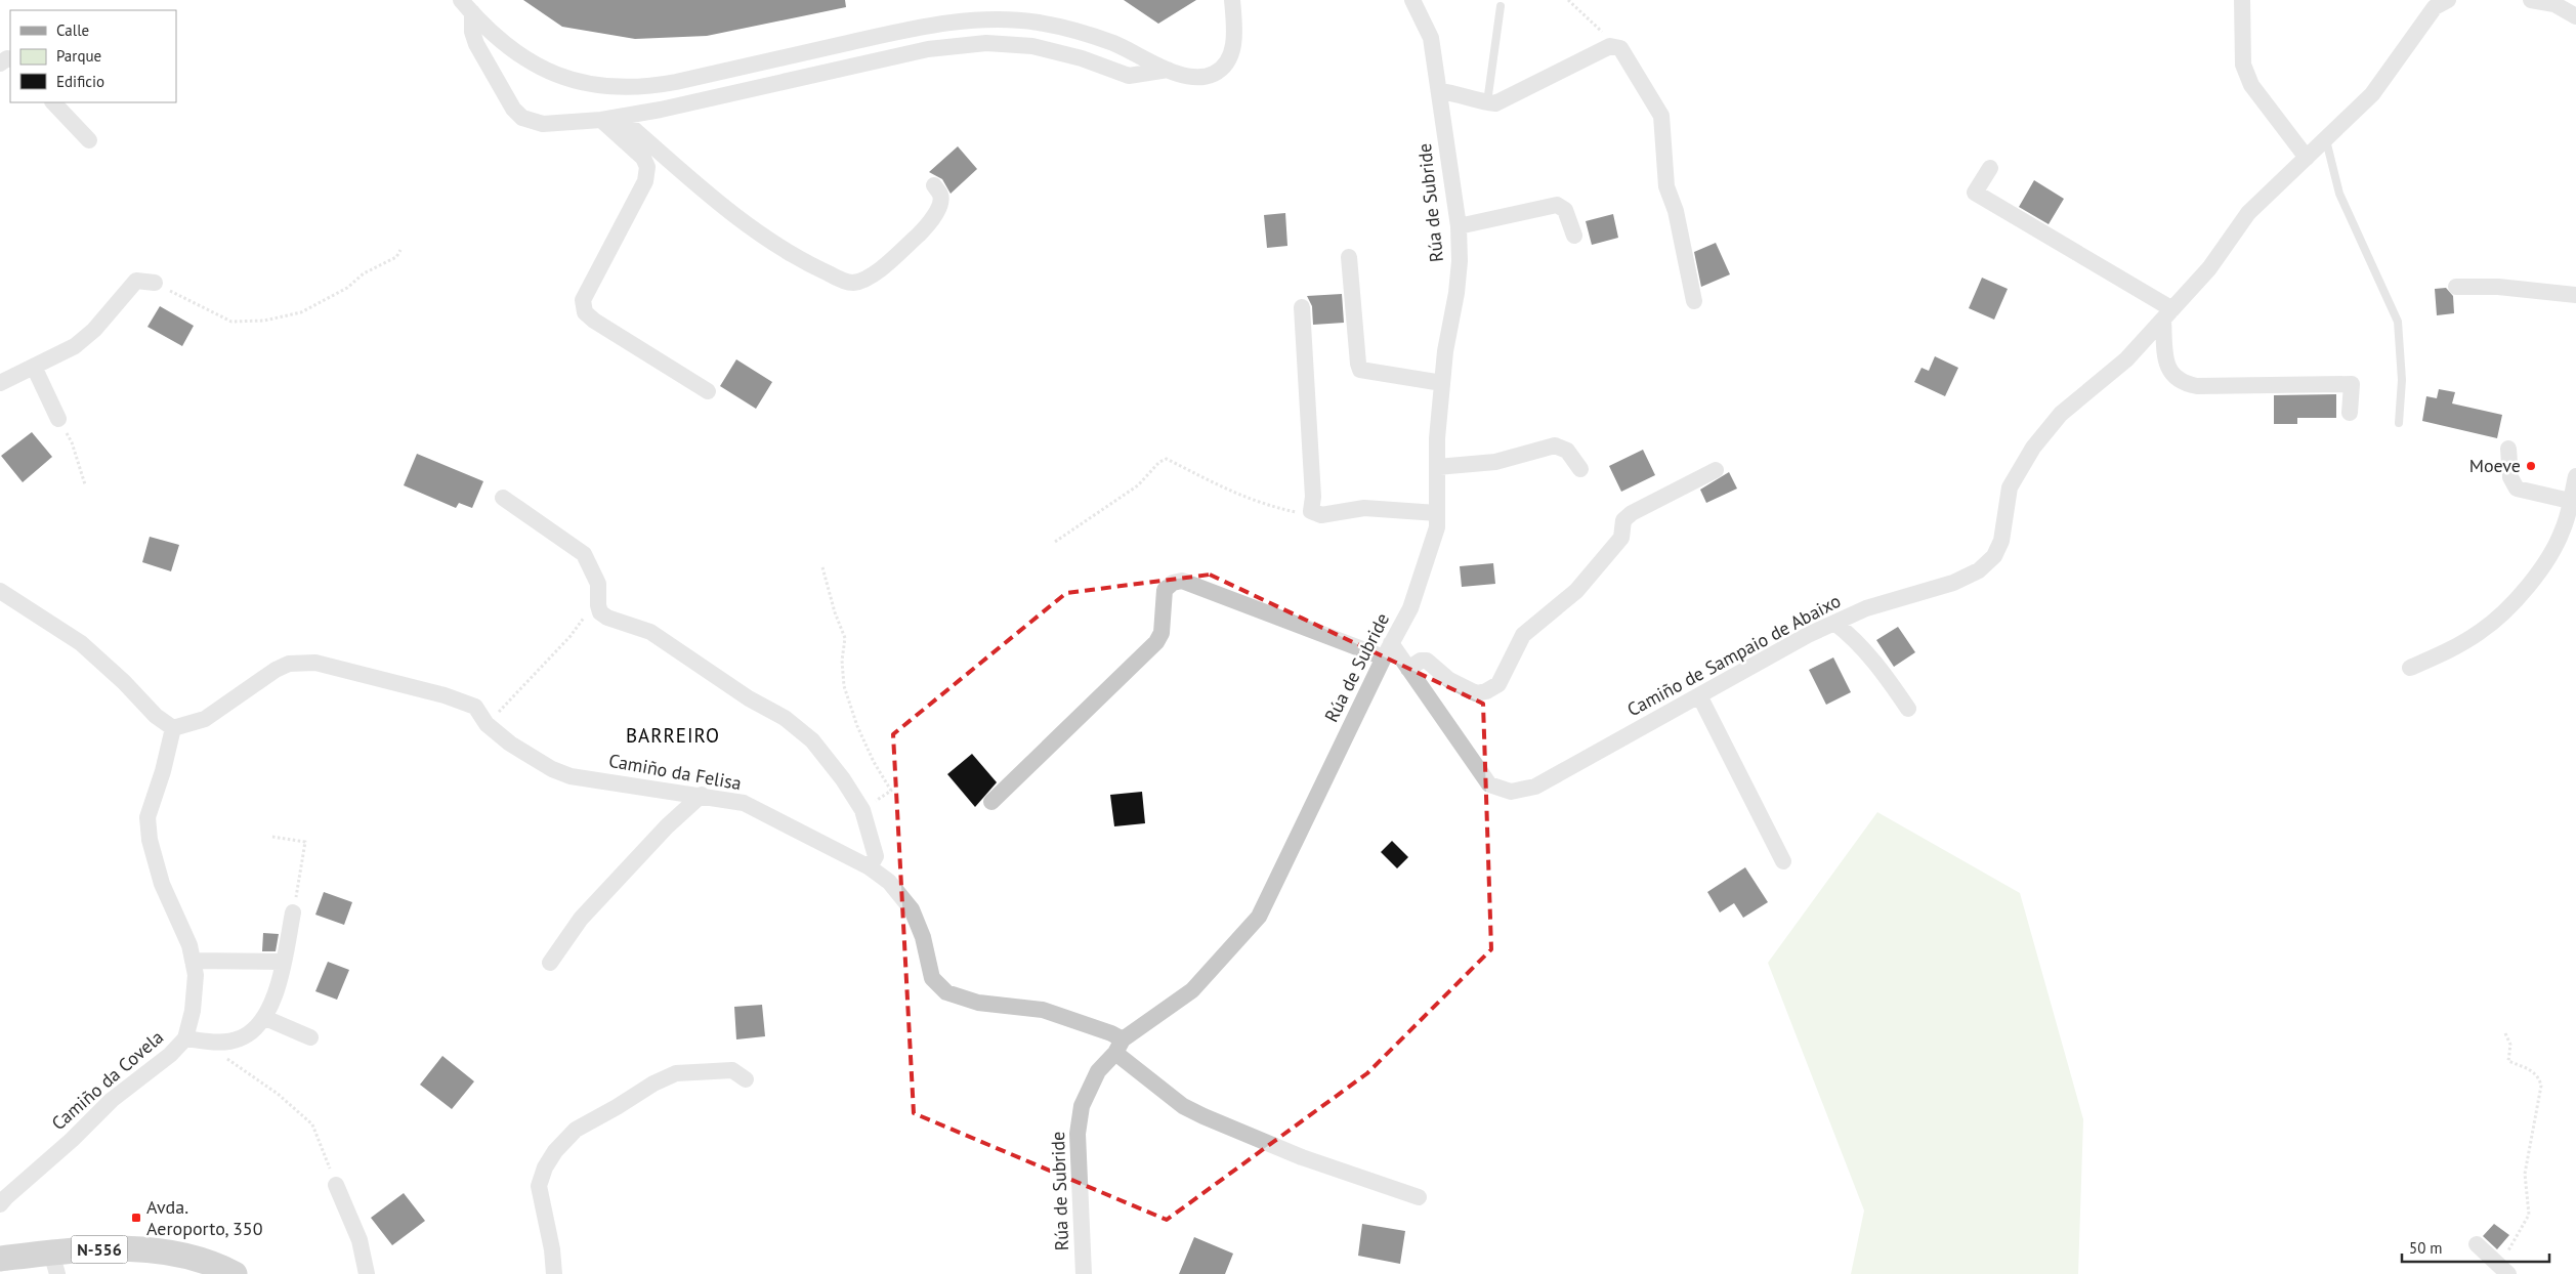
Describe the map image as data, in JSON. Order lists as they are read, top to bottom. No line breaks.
{"streets":{"main road":["N-556"],"street":["Rúa de Subride","Camiño de Sampaio de Abaixo","Camiño da Felisa","Camiño da Covela"]},"crossings":[["Rúa de Subride","Camiño de Sampaio de Abaixo"],["Rúa de Subride","Camiño da Felisa"],["Camiño da Felisa","Camiño da Covela"]],"districts":["BARREIRO"],"places":{"other":["Moeve"],"transit":["Avda. Aeroporto, 350"]},"legend":["Calle","Parque","Edificio"],"scale_bar":"50 m"}
